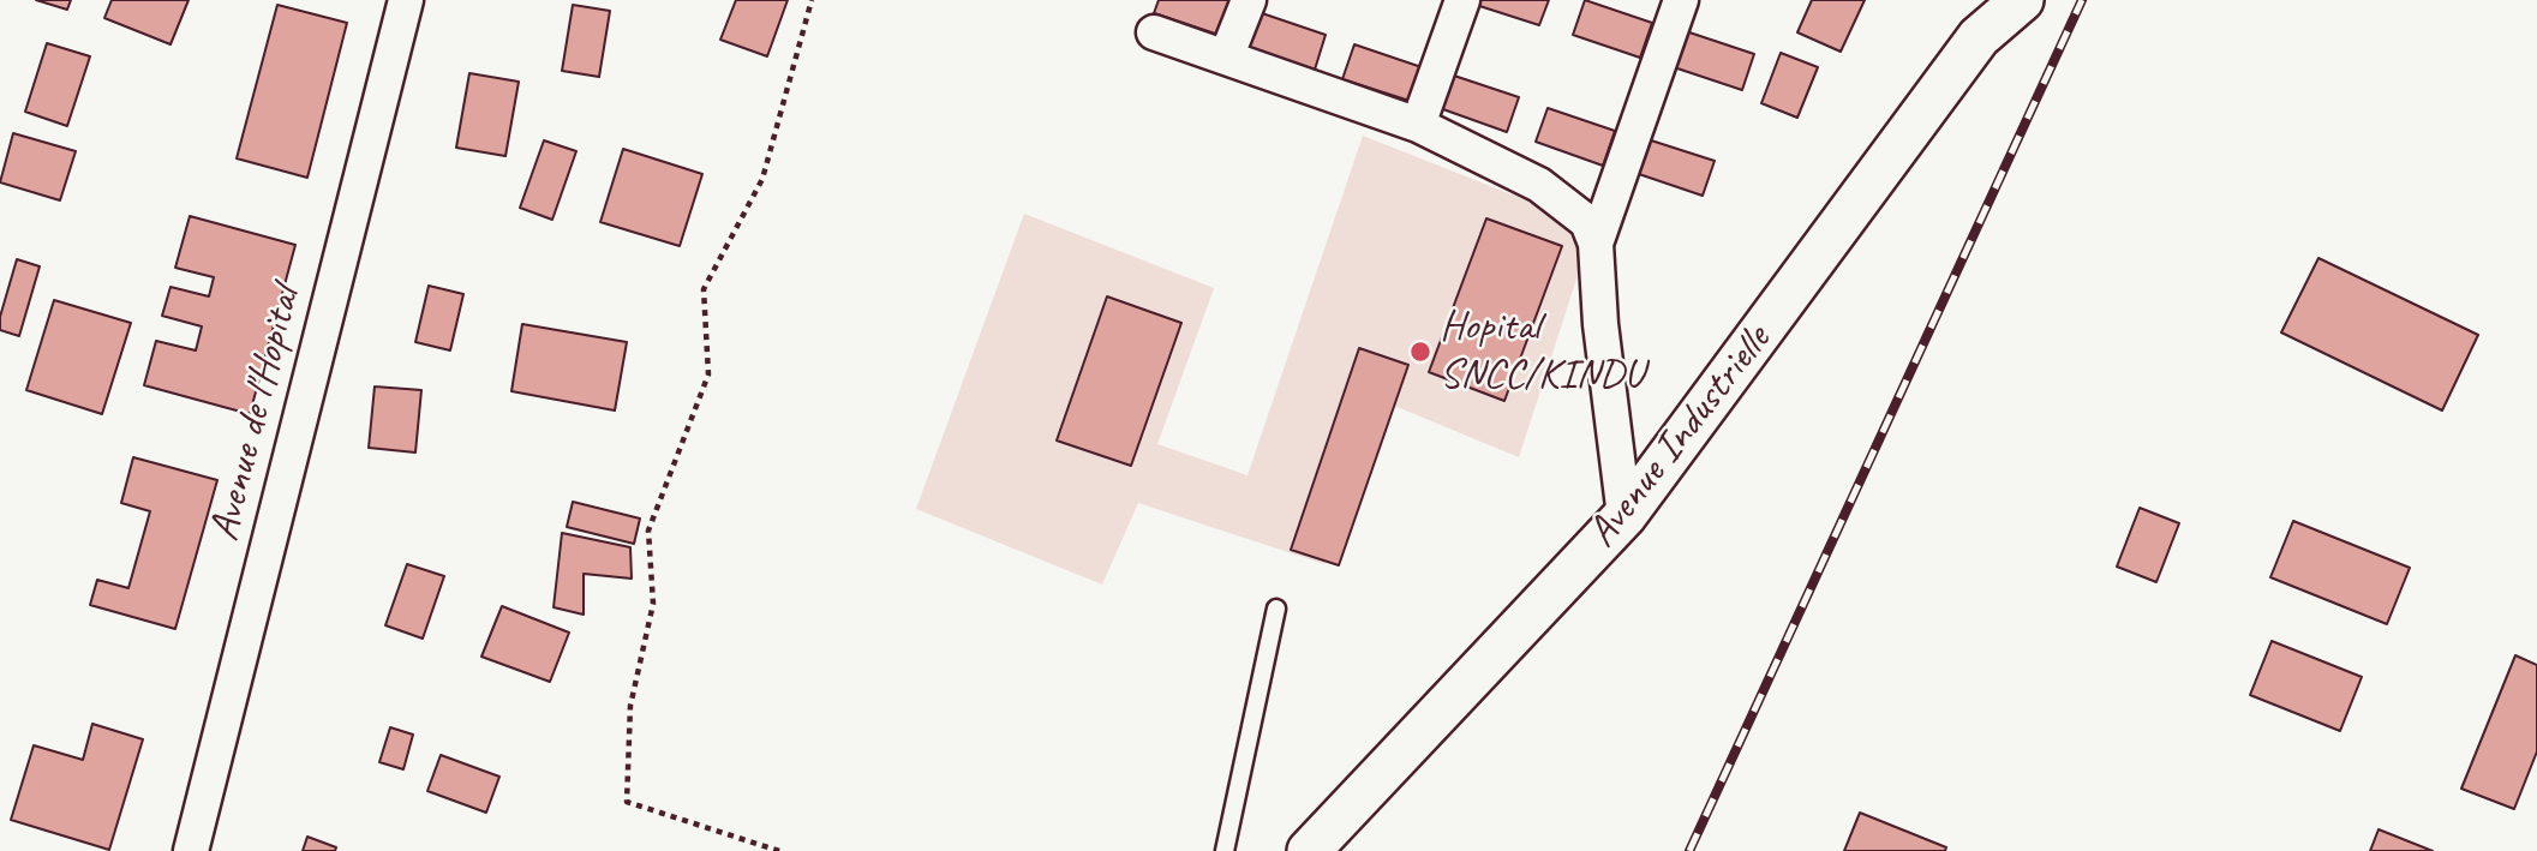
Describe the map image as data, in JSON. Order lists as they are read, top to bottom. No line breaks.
{"streets":{"street":["Avenue de l'Hopital","Avenue Industrielle"]},"places":["Hopital SNCC/KINDU"]}
